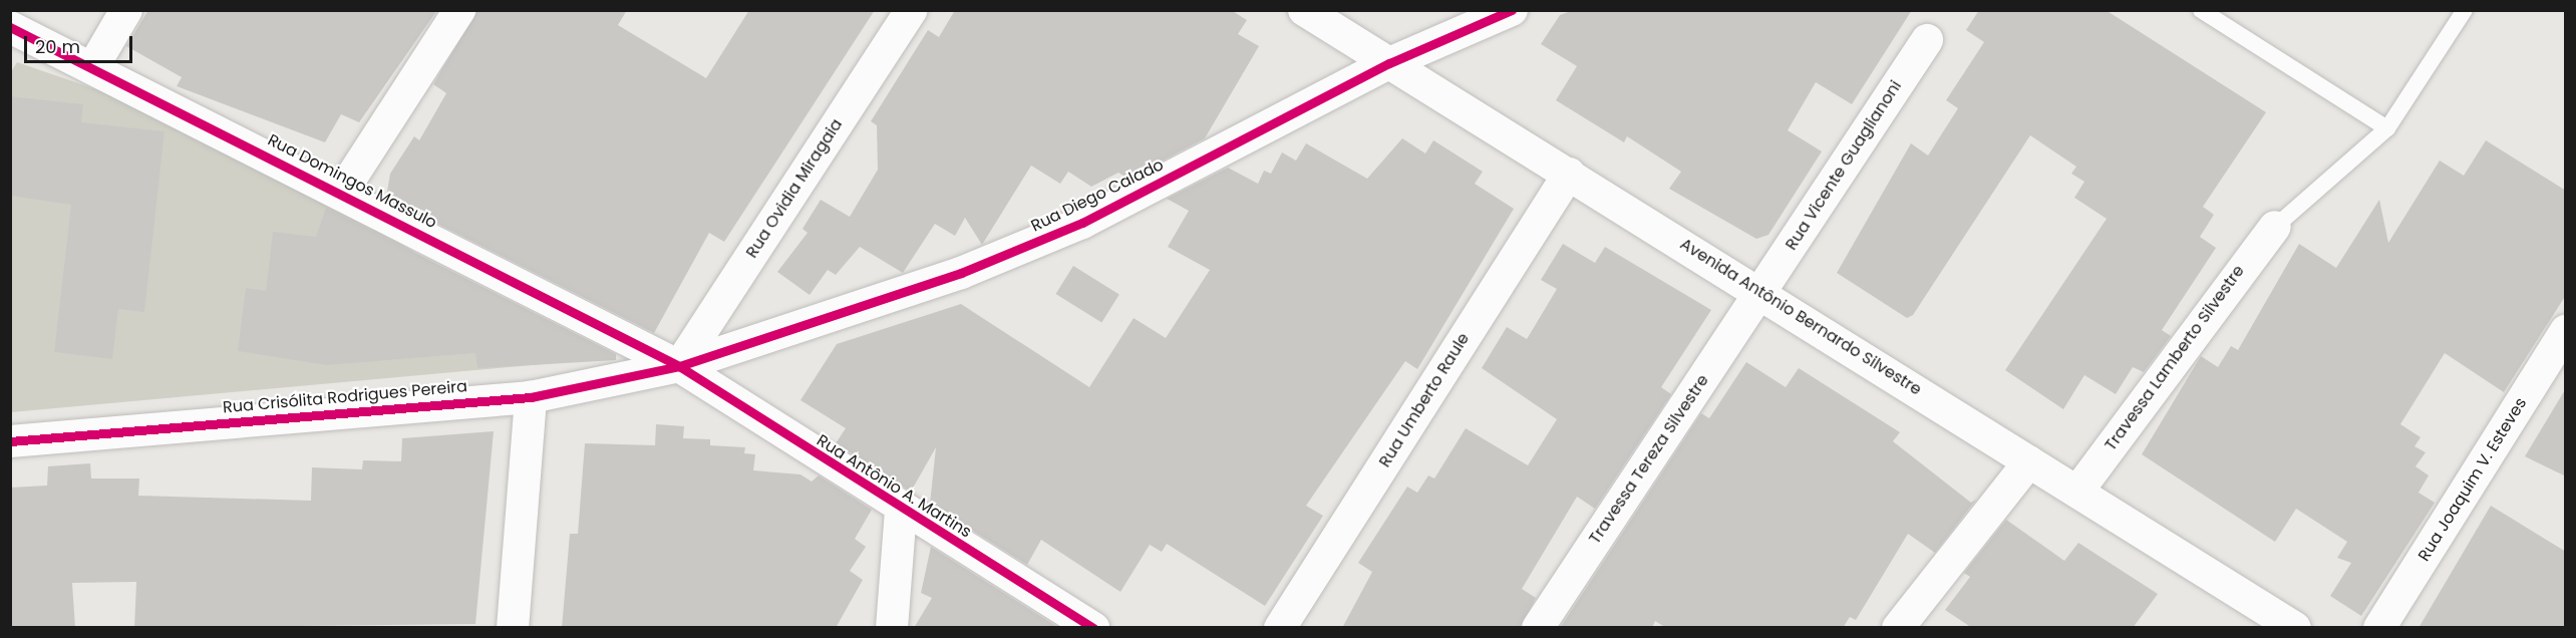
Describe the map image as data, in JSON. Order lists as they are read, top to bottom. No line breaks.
{"streets":{"street":["Rua Vicente Guaglianoni","Rua Domingos Massulo","Rua Ovidia Miragaia","Rua Diego Calado","Avenida Antônio Bernardo Silvestre","Travessa Lamberto Silvestre","Rua Crisólita Rodrigues Pereira","Rua Umberto Raule","Travessa Tereza Silvestre","Rua Joaquim V. Esteves","Rua Antônio A. Martins"]},"crossings":[["Rua Vicente Guaglianoni","Avenida Antônio Bernardo Silvestre"],["Rua Vicente Guaglianoni","Travessa Tereza Silvestre"],["Rua Domingos Massulo","Rua Ovidia Miragaia"],["Rua Domingos Massulo","Rua Diego Calado"],["Rua Domingos Massulo","Rua Crisólita Rodrigues Pereira"],["Rua Domingos Massulo","Rua Antônio A. Martins"],["Rua Ovidia Miragaia","Rua Diego Calado"],["Rua Ovidia Miragaia","Rua Crisólita Rodrigues Pereira"],["Rua Ovidia Miragaia","Rua Antônio A. Martins"],["Rua Diego Calado","Avenida Antônio Bernardo Silvestre"],["Rua Diego Calado","Rua Crisólita Rodrigues Pereira"],["Rua Diego Calado","Rua Antônio A. Martins"],["Avenida Antônio Bernardo Silvestre","Travessa Lamberto Silvestre"],["Avenida Antônio Bernardo Silvestre","Rua Umberto Raule"],["Avenida Antônio Bernardo Silvestre","Travessa Tereza Silvestre"],["Rua Crisólita Rodrigues Pereira","Rua Antônio A. Martins"]],"scale_bar":"20 m"}
